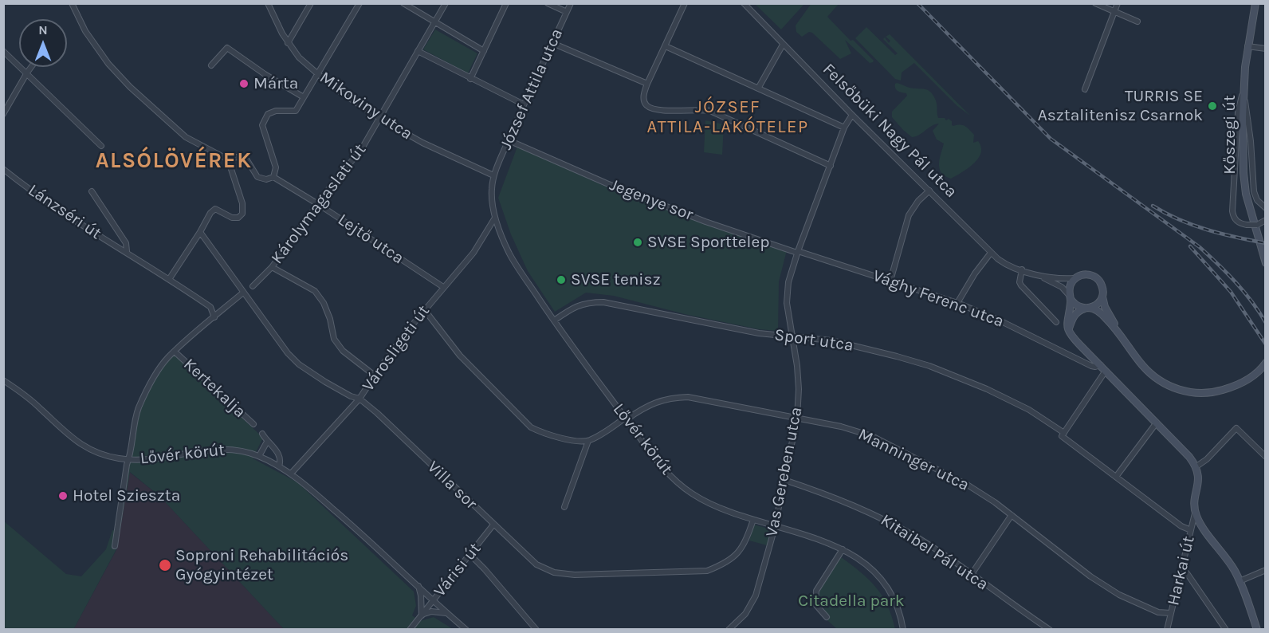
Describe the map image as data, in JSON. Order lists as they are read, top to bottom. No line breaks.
{"streets":{"main road":["Kőszegi út"],"street":["József Attila utca","Mikoviny utca","Felsőbüki Nagy Pál utca","Jegenye sor","Károlymagaslati út","Lánzséri út","Lejtő utca","Vághy Ferenc utca","Sport utca","Városligeti út","Kertekalja","Lővér körút","Manninger utca","Vas Gereben utca","Villa sor","Kitaibel Pál utca","Várisi út","Harkai út"]},"crossings":[["József Attila utca","Mikoviny utca"],["József Attila utca","Jegenye sor"],["József Attila utca","Lővér körút"],["Mikoviny utca","Károlymagaslati út"],["Mikoviny utca","Lővér körút"],["Felsőbüki Nagy Pál utca","Vas Gereben utca"],["Jegenye sor","Vághy Ferenc utca"],["Jegenye sor","Vas Gereben utca"],["Károlymagaslati út","Lejtő utca"],["Lejtő utca","Városligeti út"],["Vághy Ferenc utca","Vas Gereben utca"],["Sport utca","Lővér körút"],["Sport utca","Vas Gereben utca"],["Sport utca","Harkai út"],["Városligeti út","Lővér körút"],["Városligeti út","Villa sor"],["Lővér körút","Manninger utca"],["Lővér körút","Vas Gereben utca"],["Lővér körút","Villa sor"],["Lővér körút","Várisi út"],["Manninger utca","Vas Gereben utca"],["Manninger utca","Harkai út"],["Vas Gereben utca","Kitaibel Pál utca"],["Villa sor","Várisi út"]],"districts":["JÓZSEF ATTILA-LAKÓTELEP","ALSÓLÖVÉREK"],"parks":["Citadella park"],"places":["Márta","TURRIS SE Asztalitenisz Csarnok","SVSE Sporttelep","SVSE tenisz","Hotel Szieszta","Soproni Rehabilitációs Gyógyintézet"],"north":"top"}
